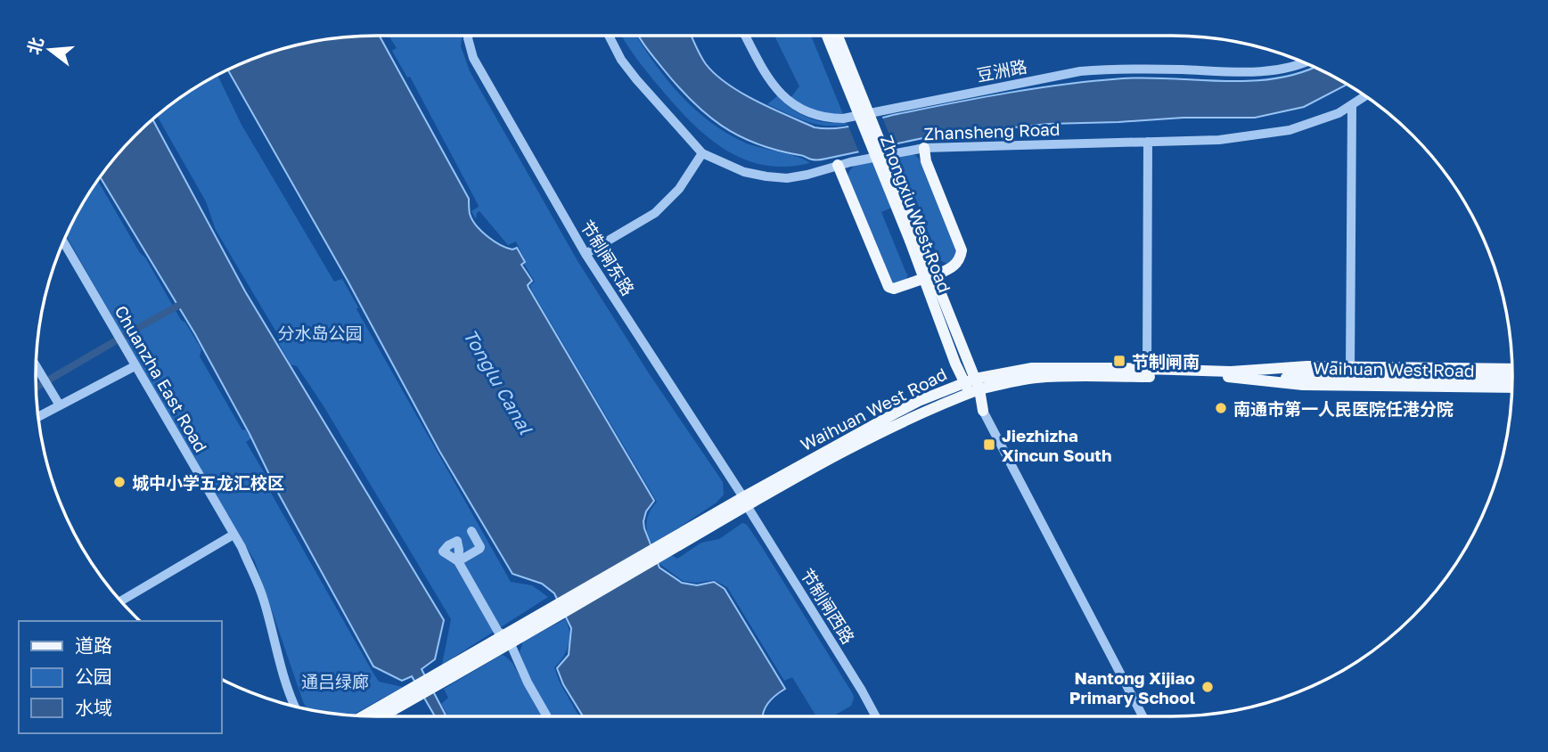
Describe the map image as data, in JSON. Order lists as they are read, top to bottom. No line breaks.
{"streets":{"main road":["Zhongxiu West Road","Waihuan West Road"],"street":["豆洲路","Zhansheng Road","节制闸东路","Chuanzha East Road","节制闸西路"]},"crossings":[["Zhongxiu West Road","Waihuan West Road"],["节制闸东路","Waihuan West Road"],["节制闸东路","节制闸西路"],["Waihuan West Road","节制闸西路"]],"water":["Tonglu Canal"],"parks":["分水岛公园","通吕绿廊"],"places":{"transit":["节制闸南","Jiezhizha Xincun South"],"other":["南通市第一人民医院任港分院","城中小学五龙汇校区","Nantong Xijiao Primary School"]},"legend":["道路","公园","水域"],"north":"left"}
